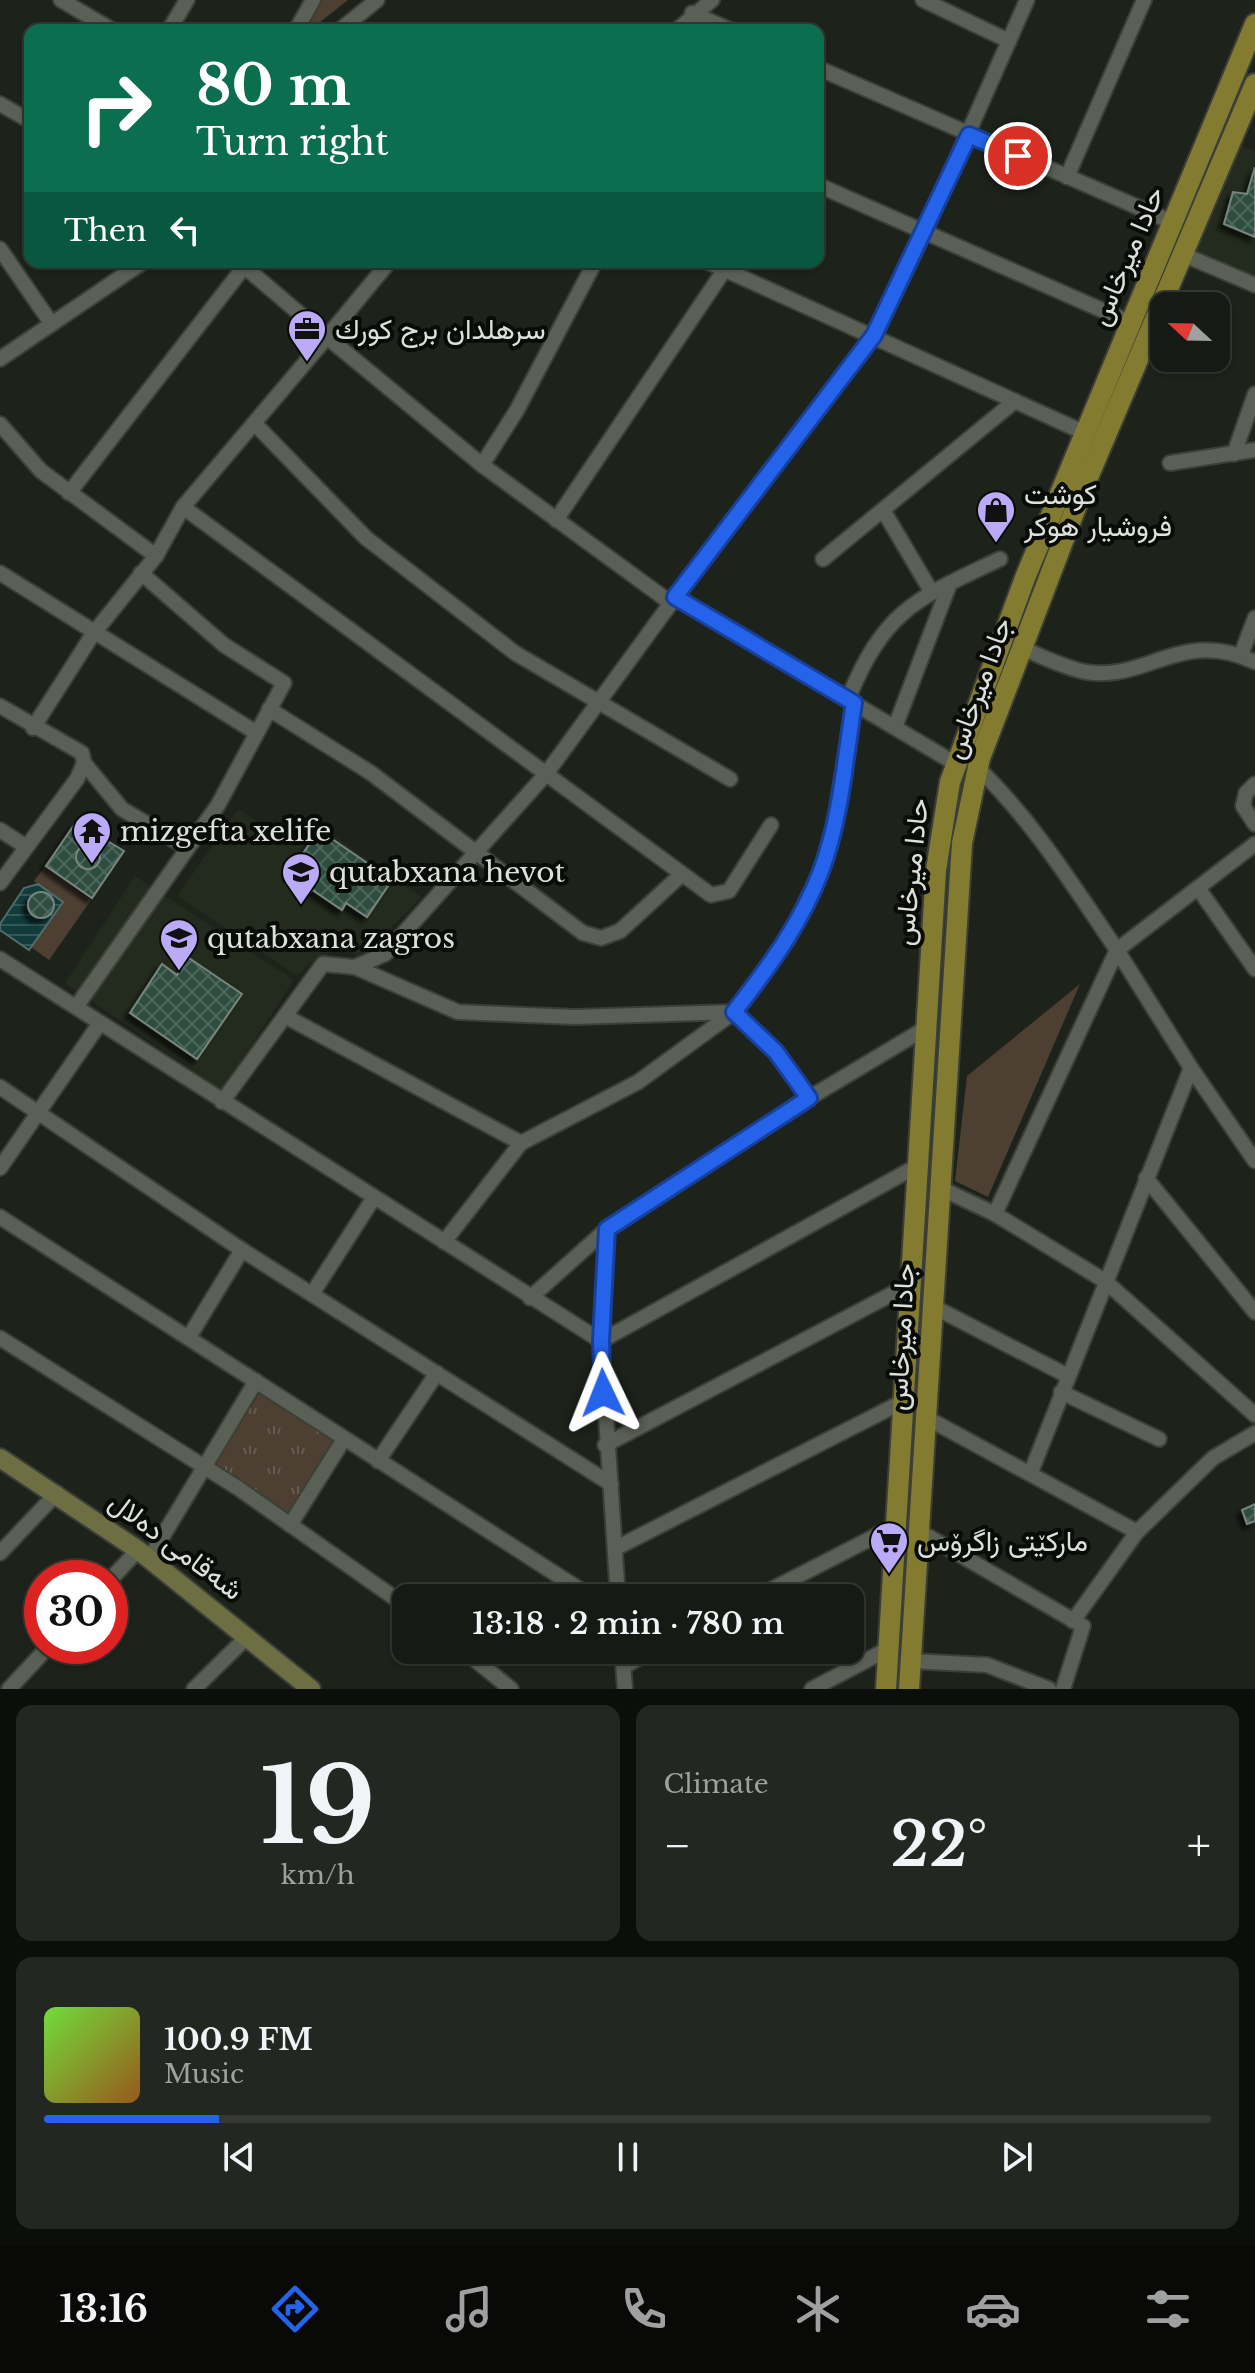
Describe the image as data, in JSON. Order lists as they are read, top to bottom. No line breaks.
{"streets":{"main road":["حادا ميرخاس","جادا ميرخاس","شەقامی دەلال"]},"places":{"office":["سرهلدان برج كورك"],"shop":["كوشت فروشيار هوكر"],"temple":["mizgefta xelife"],"school or university":["qutabxana hevot","qutabxana zagros"],"supermarket":["مارکێتی زاگرۆس"]},"north":"left","page":{"turn":["80 m","Turn right"],"then":"Then","limit":"30","trip":"13:18 · 2 min · 780 m","tile":[["19","km/h"],"Climate"],"heat":["−","22°","+"],"song":["100.9 FM","Music"],"tabs":"13:16"}}
